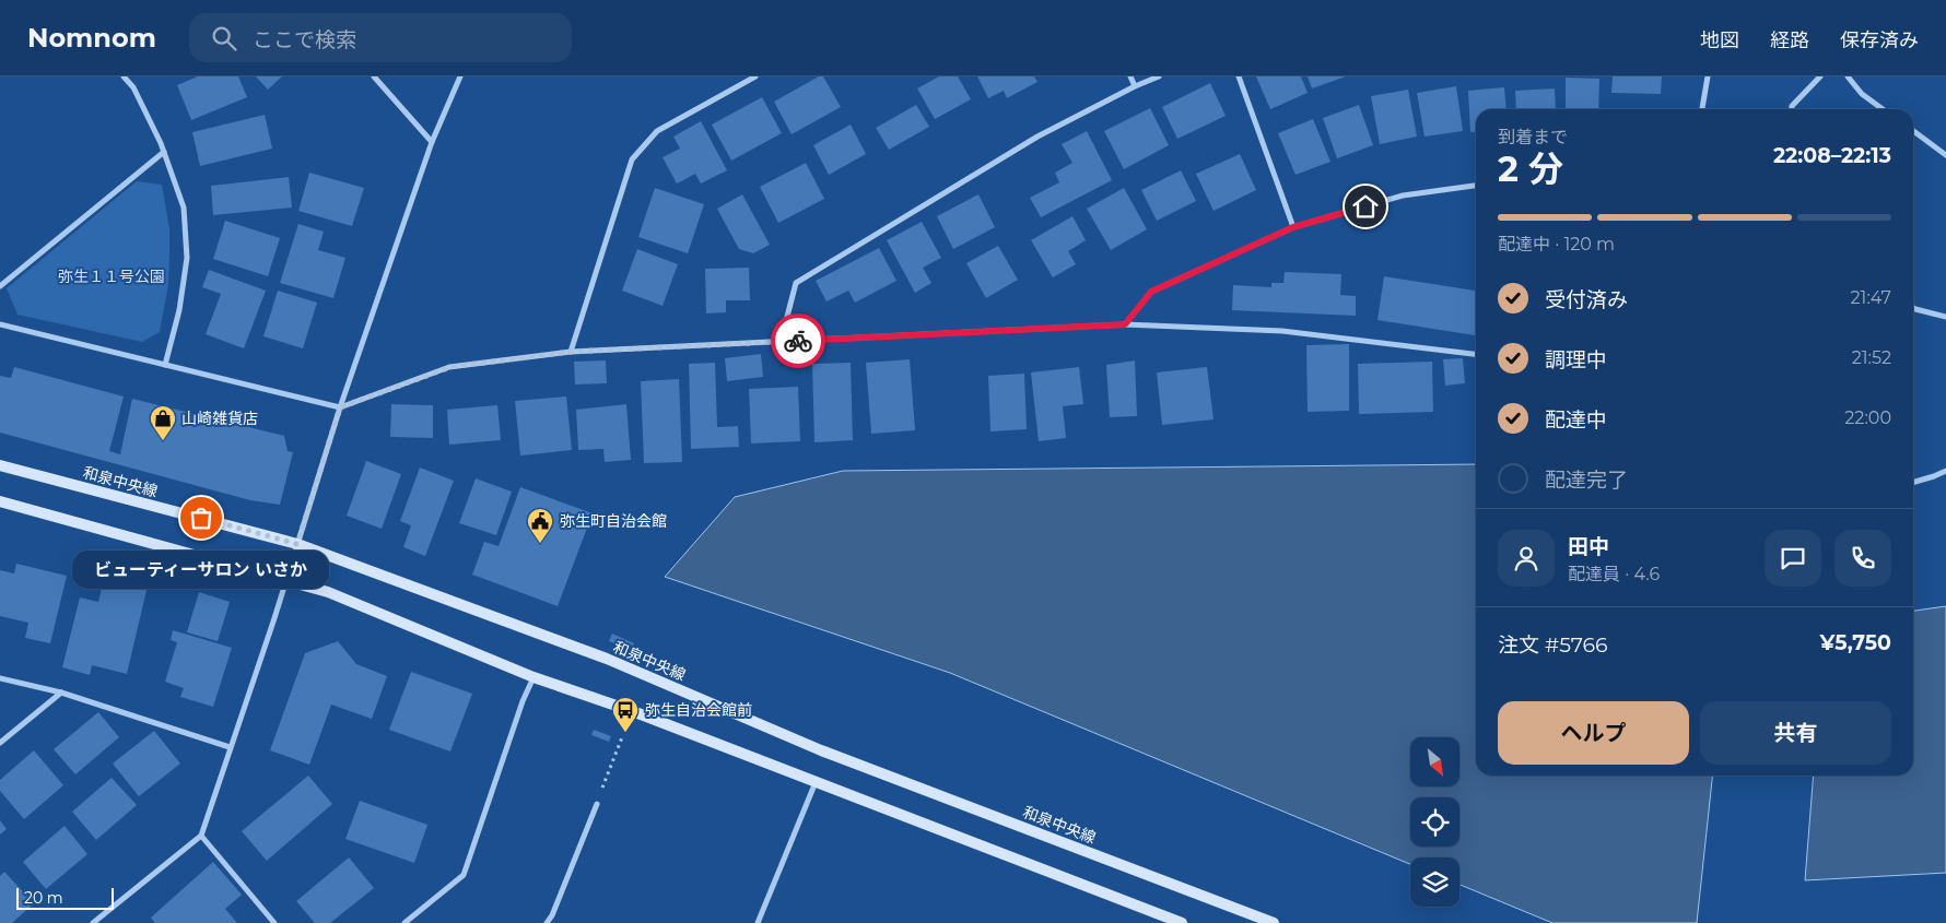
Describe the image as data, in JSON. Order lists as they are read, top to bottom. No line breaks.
{"streets":{"street":["和泉中央線"]},"parks":["弥生１１号公園"],"places":{"shop":["山崎雑貨店"],"other":["ビューティーサロン いさか"],"public building":["弥生町自治会館"],"bus stop":["弥生自治会館前"]},"scale_bar":"20 m","north":"bottom right","page":{"header":"Nomnom","search":"ここで検索","nav":["地図","経路","保存済み"],"heading":["2 分","到着まで","22:08–22:13"],"panel":["田中","配達員 · 4.6","注文 #5766","¥5,750"],"bar":"配達中 · 120 m","list":[["受付済み","21:47"],["調理中","21:52"],["配達中","22:00"],"配達完了"],"bubble":"ビューティーサロン いさか","buttons":["ヘルプ","共有"],"scale":"20 m"}}
